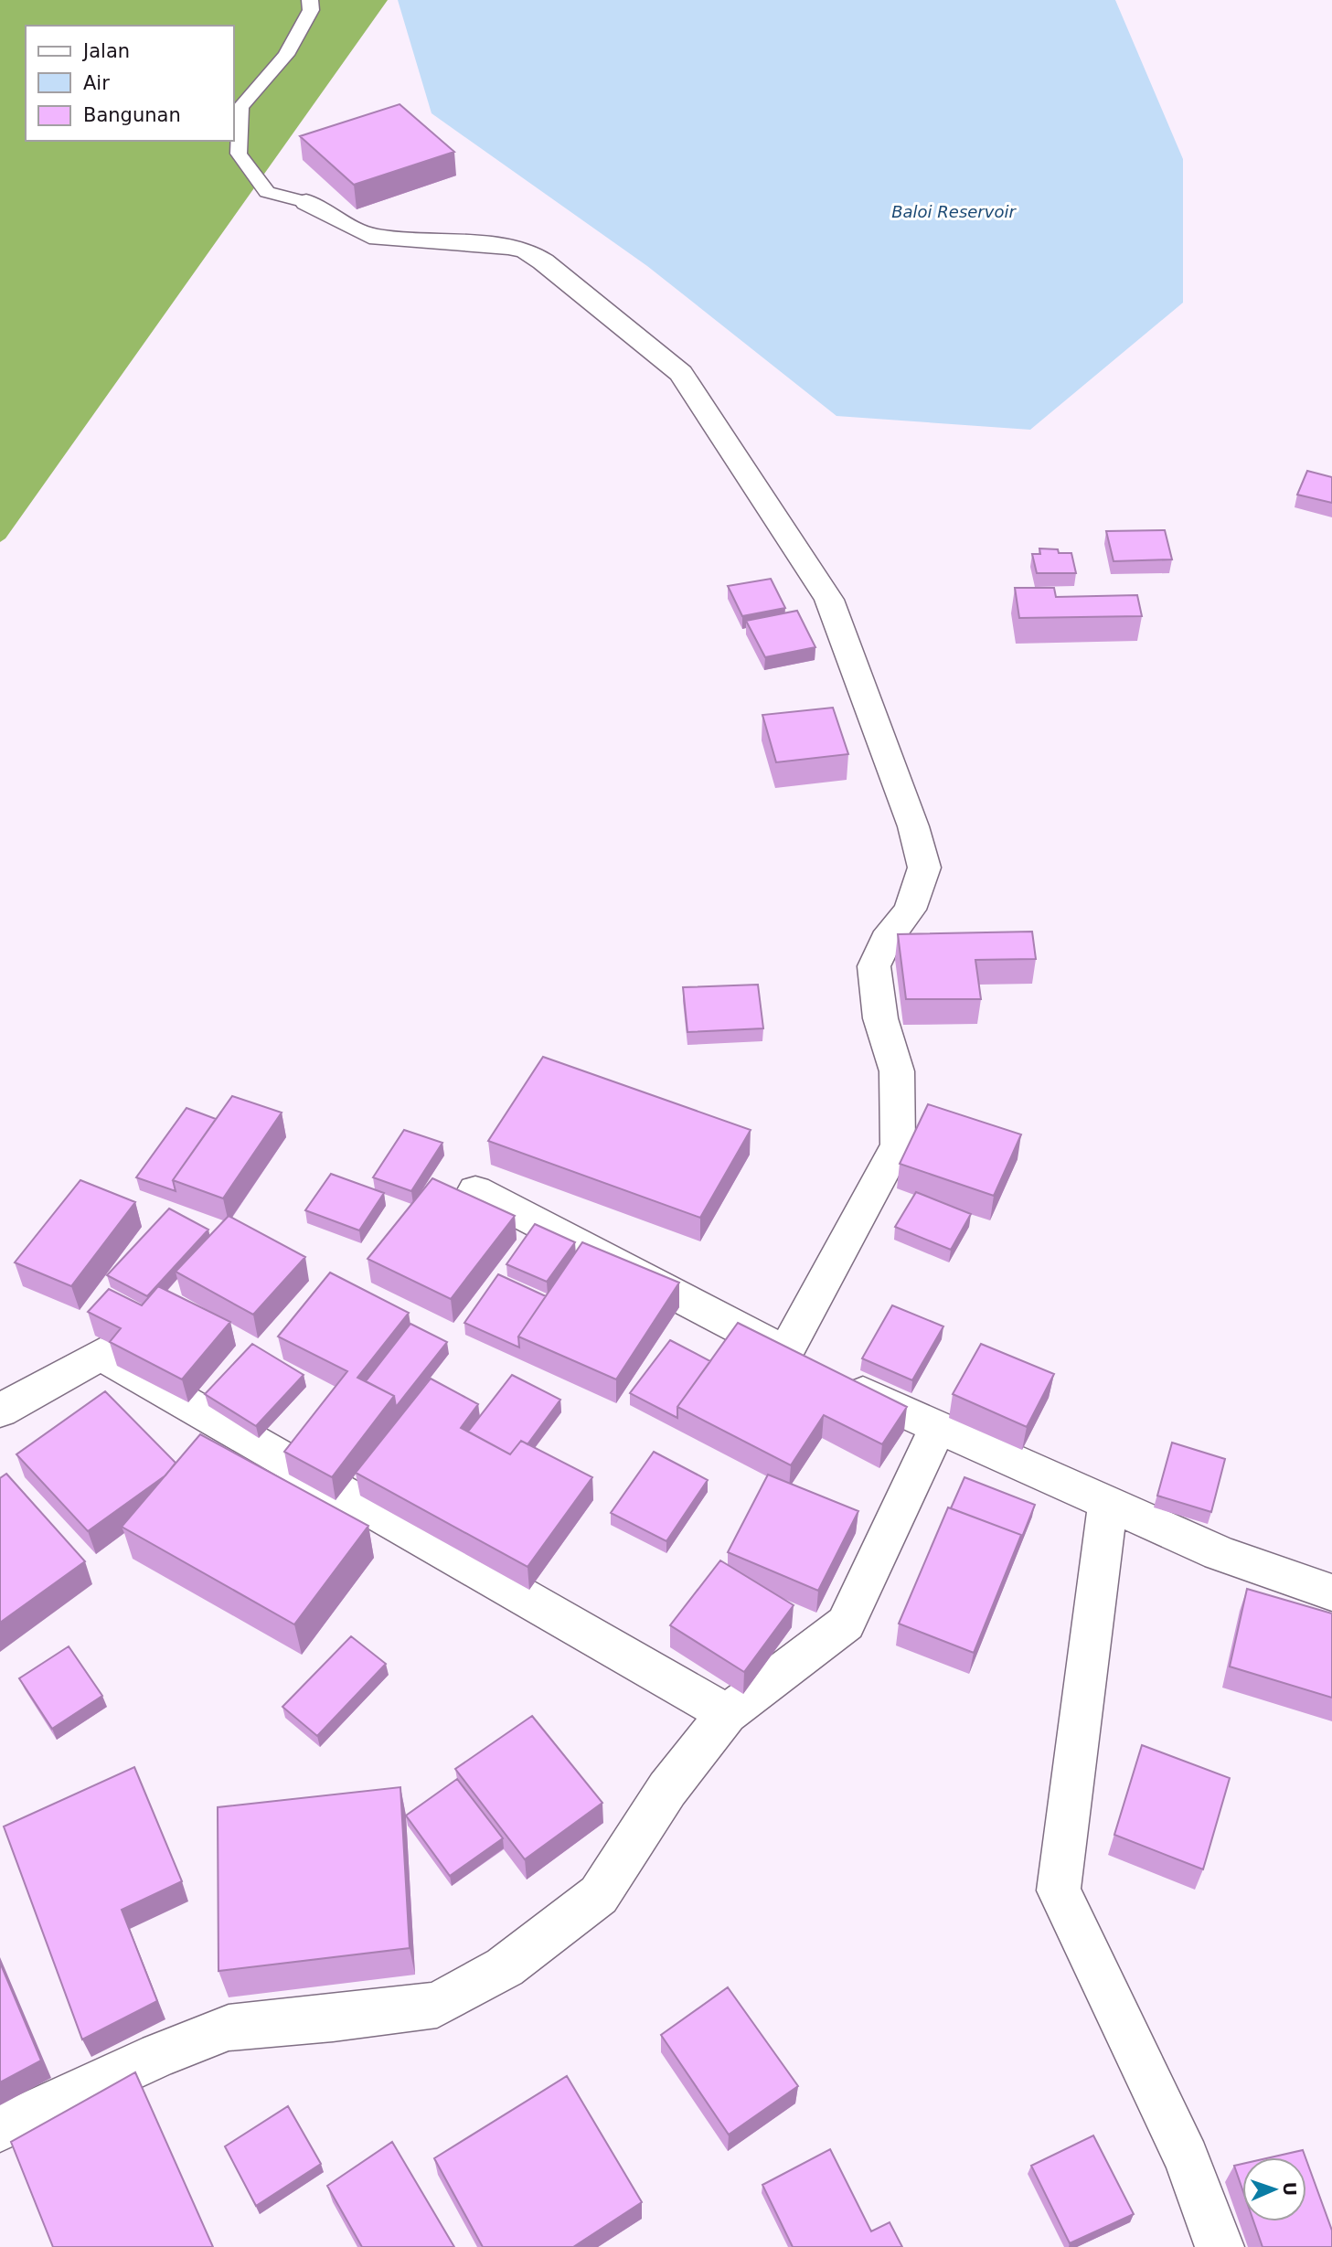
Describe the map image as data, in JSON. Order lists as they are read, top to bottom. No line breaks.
{"water":["Baloi Reservoir"],"legend":["Jalan","Air","Bangunan"],"north":"right"}
